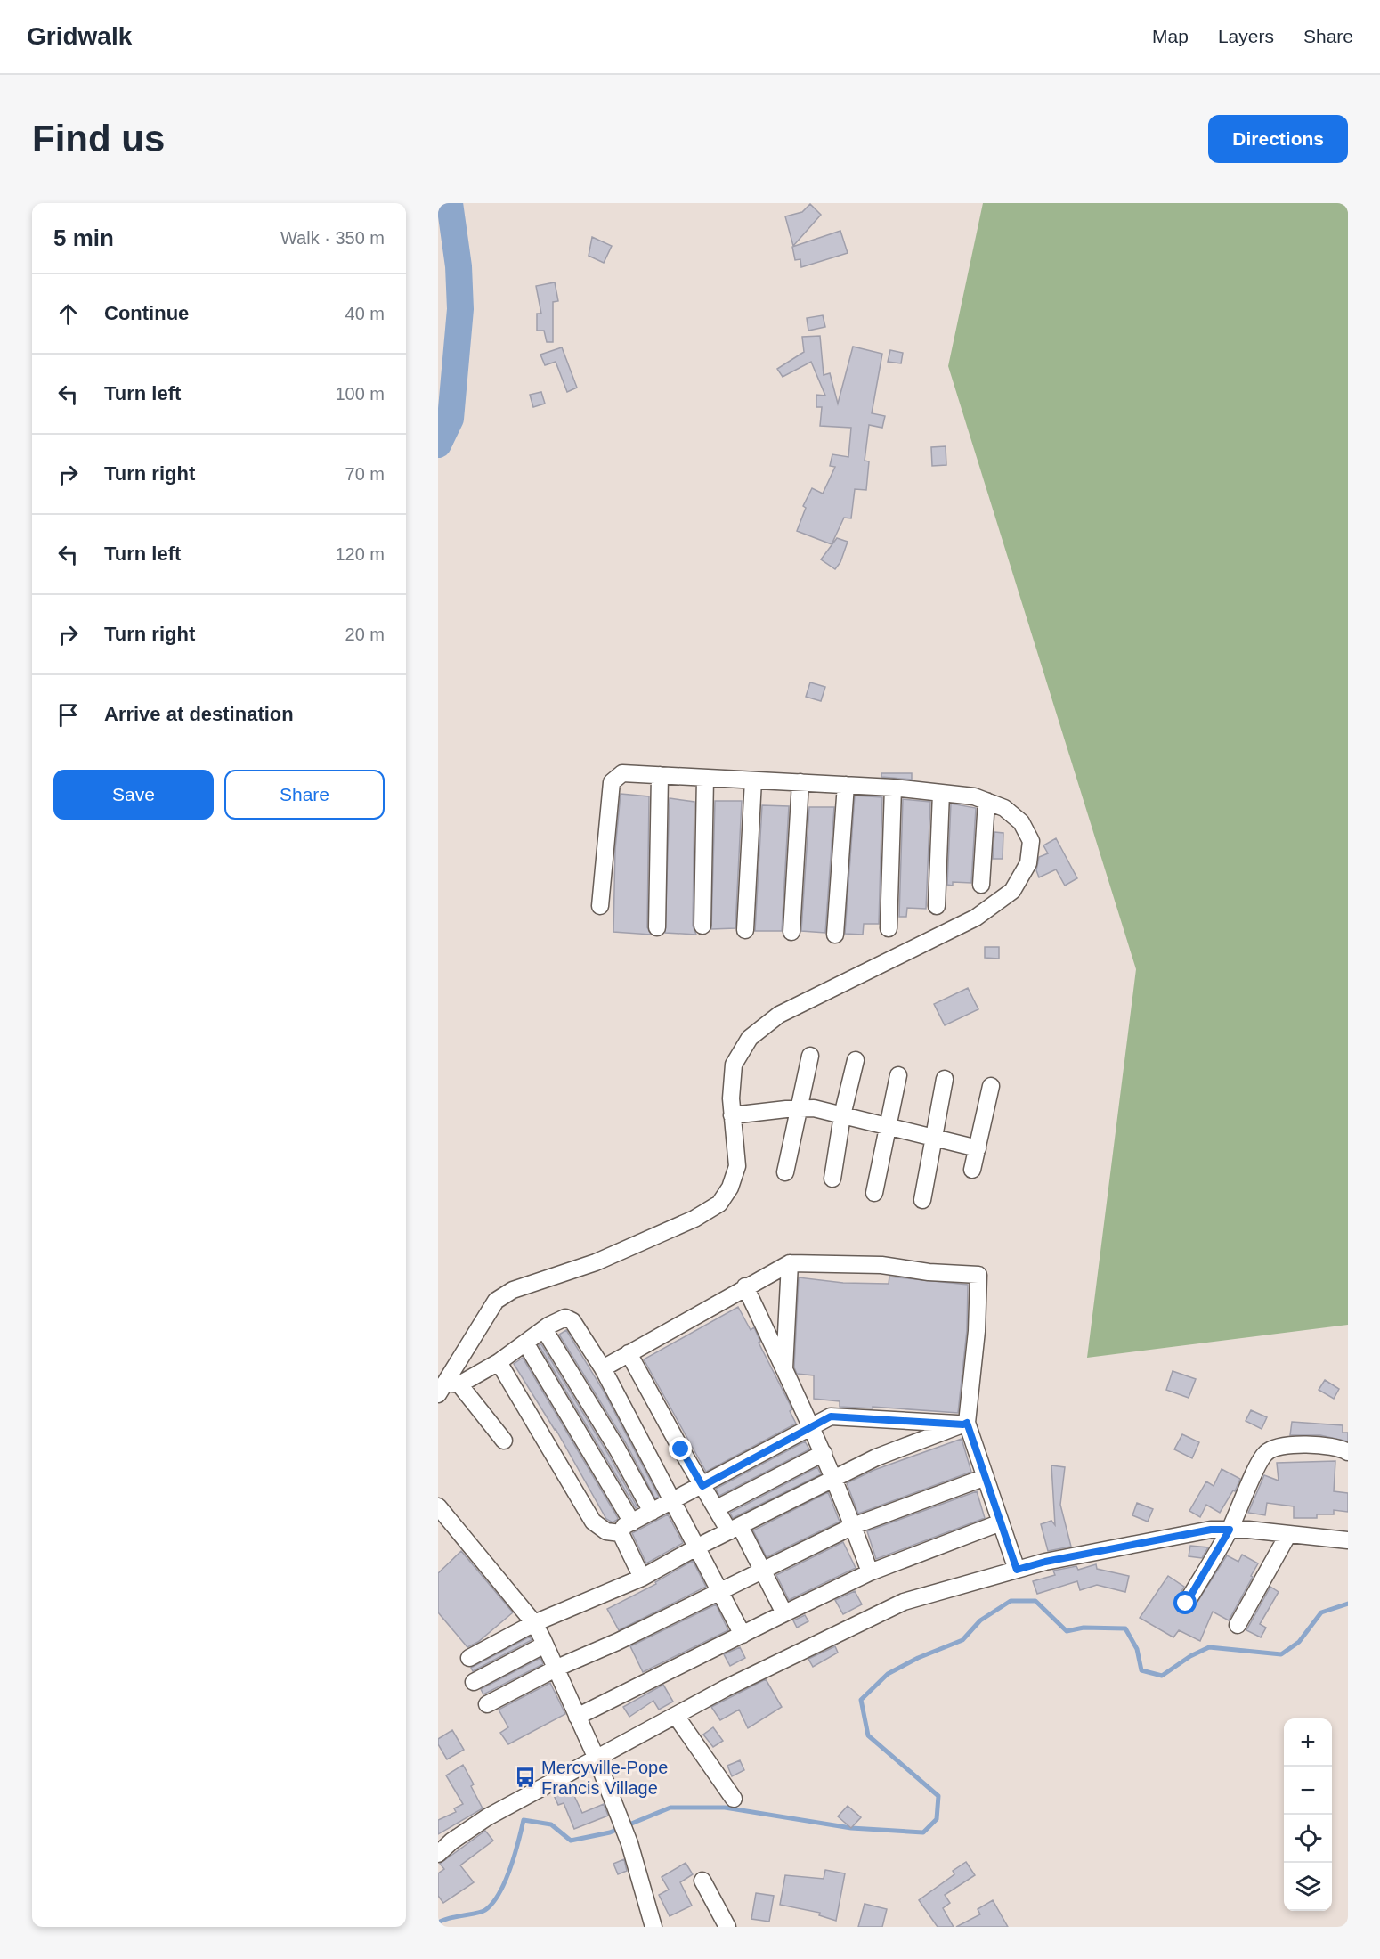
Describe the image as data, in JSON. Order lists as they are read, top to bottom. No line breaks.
{"places":{"bus stop":["Mercyville-Pope Francis Village"]},"page":{"header":"Gridwalk","nav":["Map","Layers","Share"],"buttons":["Directions",["Save","Share"]],"title":"Find us","heading":["5 min","Walk · 350 m"],"list":[["Continue","40 m"],["Turn left","100 m"],["Turn right","70 m"],["Turn left","120 m"],["Turn right","20 m"],"Arrive at destination"],"map_buttons":["+","−"]}}
